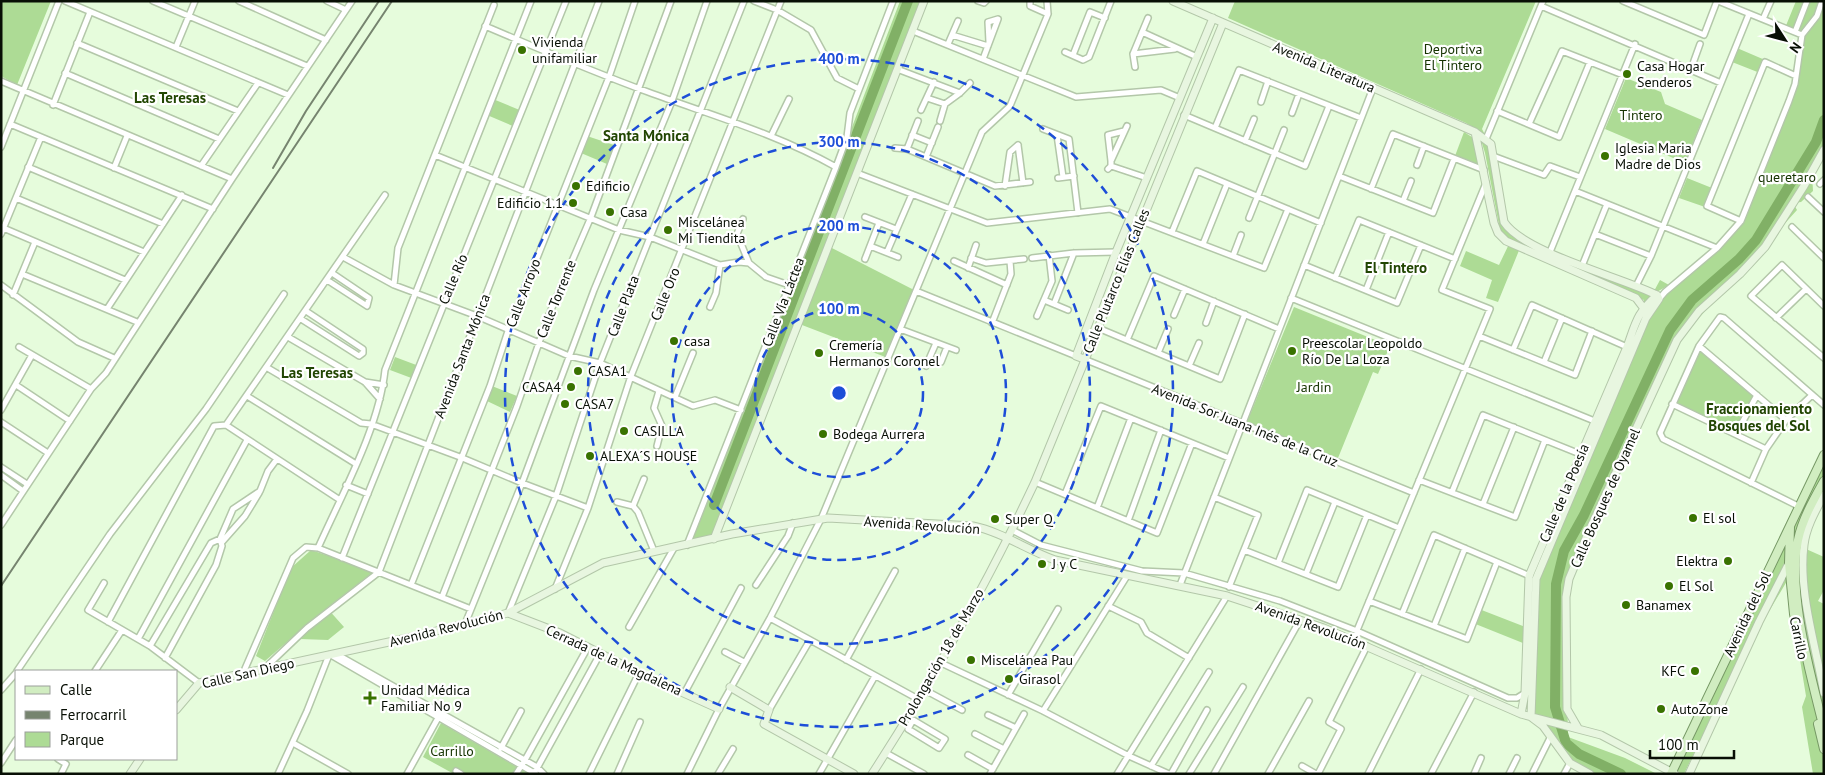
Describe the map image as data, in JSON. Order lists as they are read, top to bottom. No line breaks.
{"streets":{"main road":["Avenida del Sol","Carrillo"],"street":["Avenida Literatura","Calle Río","Calle Plutarco Elías Calles","Calle Arroyo","Calle Oro","Calle Torrente","Calle Vía Láctea","Calle Plata","Avenida Santa Mónica","Avenida Sor Juana Inés de la Cruz","Calle de la Poesía","Calle Bosques de Oyamel","Avenida Revolución","Prolongación 18 de Marzo","Cerrada de la Magdalena","Calle San Diego"]},"crossings":[["Avenida Literatura","Calle Plutarco Elías Calles"],["Calle Plutarco Elías Calles","Avenida Sor Juana Inés de la Cruz"],["Calle Plutarco Elías Calles","Avenida Revolución"],["Calle Plutarco Elías Calles","Prolongación 18 de Marzo"],["Calle Oro","Avenida Revolución"],["Calle Vía Láctea","Avenida Revolución"],["Calle Plata","Avenida Revolución"],["Calle Plata","Cerrada de la Magdalena"],["Calle de la Poesía","Avenida Revolución"],["Calle Bosques de Oyamel","Avenida Revolución"],["Avenida Revolución","Avenida del Sol"],["Avenida Revolución","Prolongación 18 de Marzo"],["Avenida Revolución","Cerrada de la Magdalena"],["Avenida Revolución","Calle San Diego"],["Avenida del Sol","Carrillo"]],"districts":["Las Teresas","Santa Mónica","El Tintero","Las Teresas","Fraccionamiento Bosques del Sol"],"parks":["Deportiva El Tintero","Tintero","queretaro","Jardin","Carrillo"],"places":{"other":["Vivienda unifamiliar","Casa Hogar Senderos","Iglesia Maria Madre de Dios","Edificio","Edificio 1.1","Casa","Miscelánea Mi Tiendita","casa","Preescolar Leopoldo Río De La Loza","Cremería Hermanos Coronel","CASA1","CASA4","CASA7","CASILLA","Bodega Aurrera","ALEXA´S HOUSE","El sol","Super Q","Elektra","J y C","El Sol","Banamex","Miscelánea Pau","KFC","Girasol","AutoZone"],"health":["Unidad Médica Familiar No 9"]},"legend":["Calle","Ferrocarril","Parque"],"scale_bar":"100 m","north":"bottom right","rings":["400 m","300 m","200 m","100 m"]}
